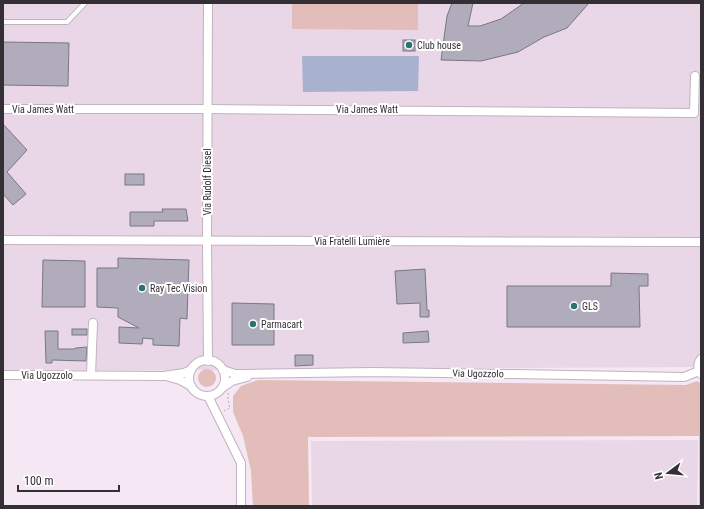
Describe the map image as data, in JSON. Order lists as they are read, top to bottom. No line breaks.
{"streets":{"street":["Via James Watt","Via Rudolf Diesel","Via Fratelli Lumière","Via Ugozzolo"]},"crossings":[["Via James Watt","Via Rudolf Diesel"],["Via Rudolf Diesel","Via Fratelli Lumière"],["Via Rudolf Diesel","Via Ugozzolo"]],"places":["Club house","Ray Tec Vision","GLS","Parmacart"],"scale_bar":"100 m","north":"left"}
